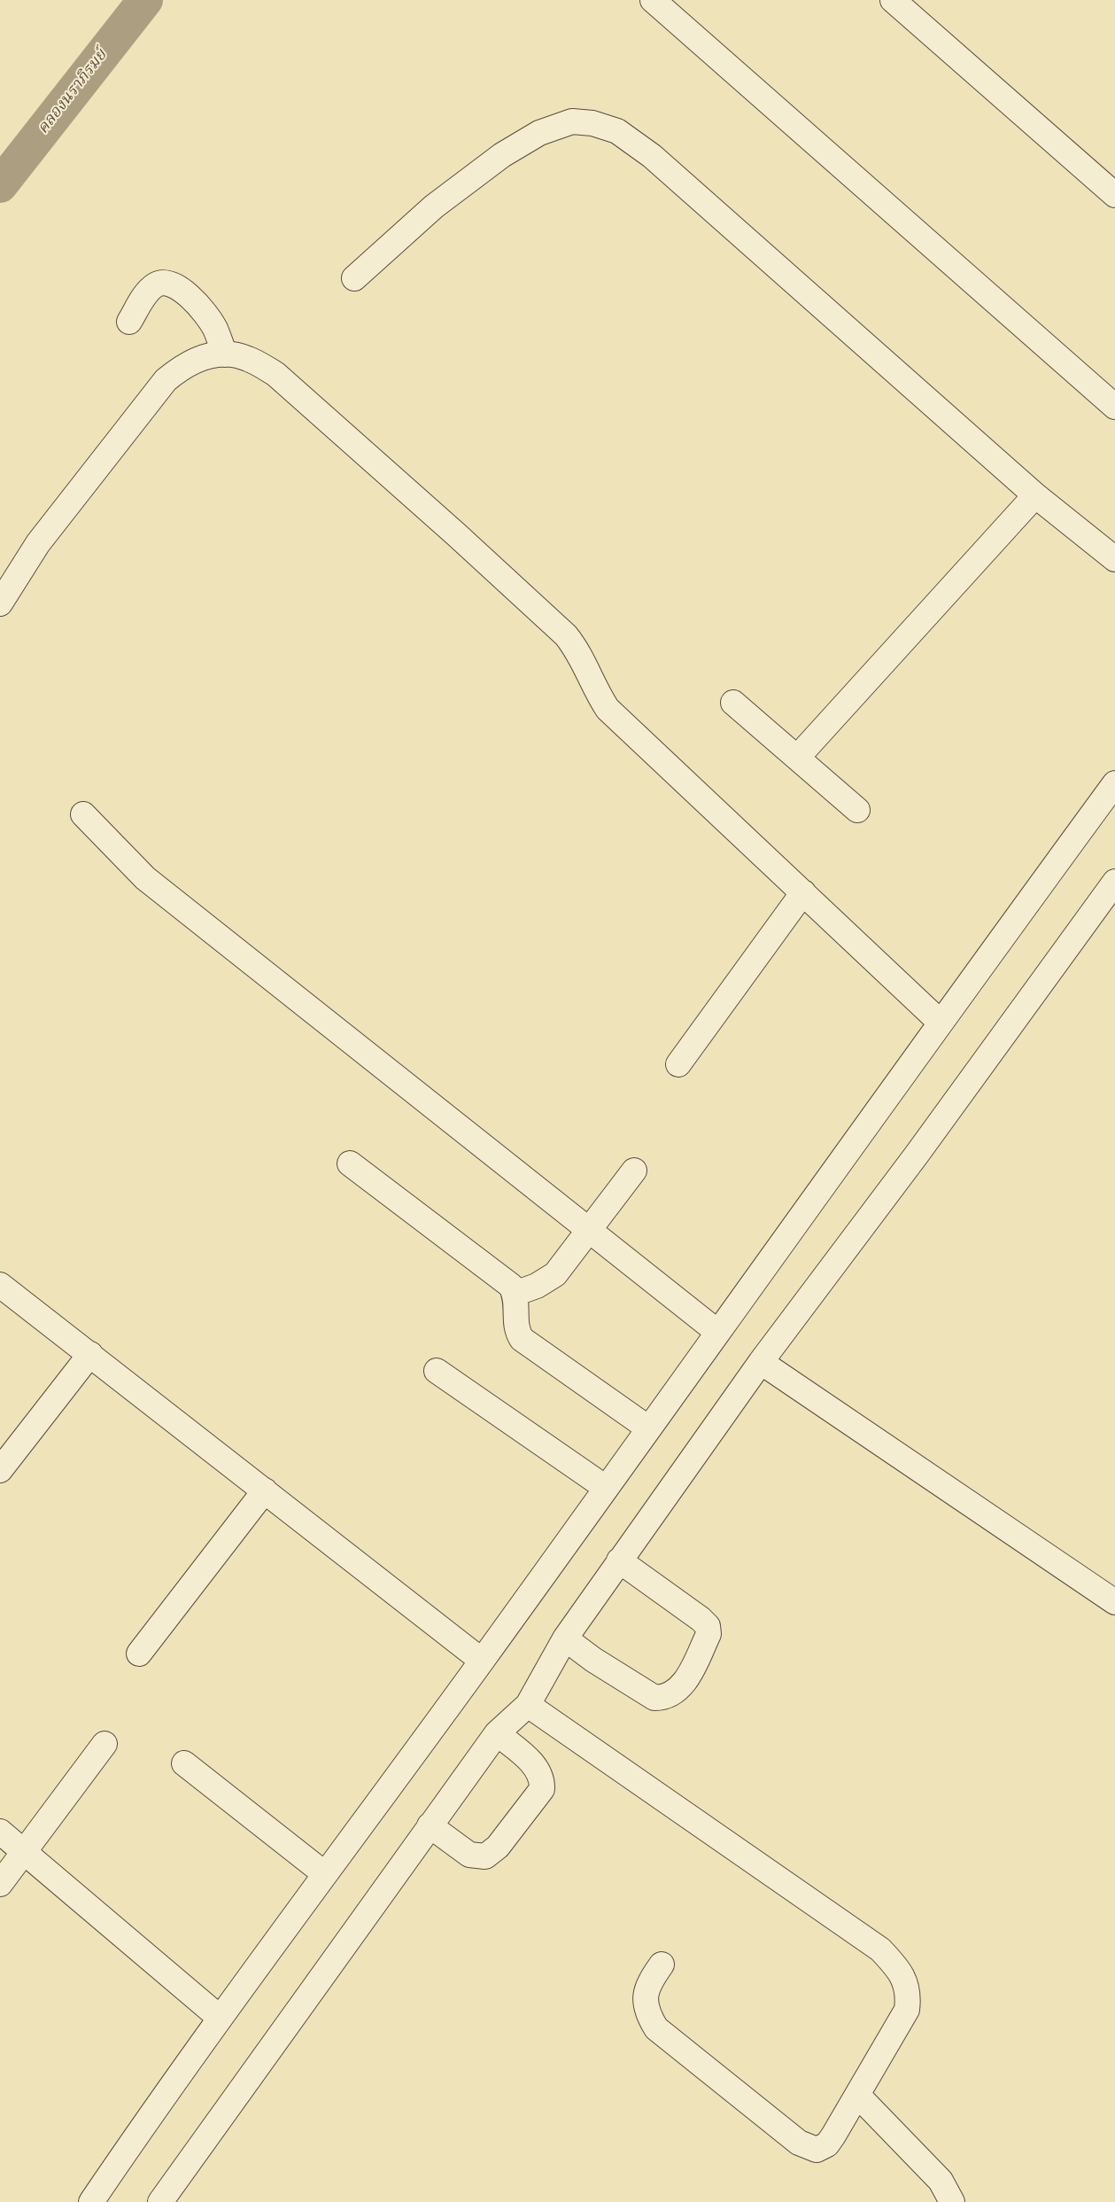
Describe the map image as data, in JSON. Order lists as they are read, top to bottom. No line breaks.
{"water":["คลองนราภิรมย์"]}
